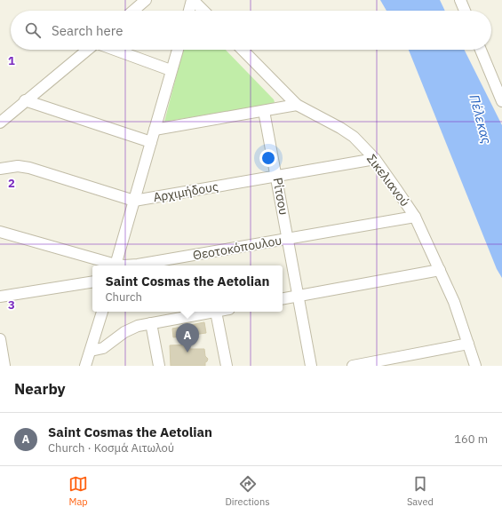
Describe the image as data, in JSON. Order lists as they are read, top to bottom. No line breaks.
{"streets":{"street":["Σικελιανού","Αρχιμήδους","Ρίτσου","Θεοτοκόπουλου"]},"crossings":[["Σικελιανού","Αρχιμήδους"],["Σικελιανού","Θεοτοκόπουλου"],["Αρχιμήδους","Ρίτσου"],["Ρίτσου","Θεοτοκόπουλου"]],"water":["Πέλεκας"],"page":{"search":"Search here","popup":["Saint Cosmas the Aetolian","Church"],"pins":"A","heading":"Nearby","list":[{"mark":"A","name":"Saint Cosmas the Aetolian","note":"Church · Κοσμά Αιτωλού","value":"160 m"}],"nav":["Map","Directions","Saved"]},"grid":{"rows":["1","2","3"]}}
